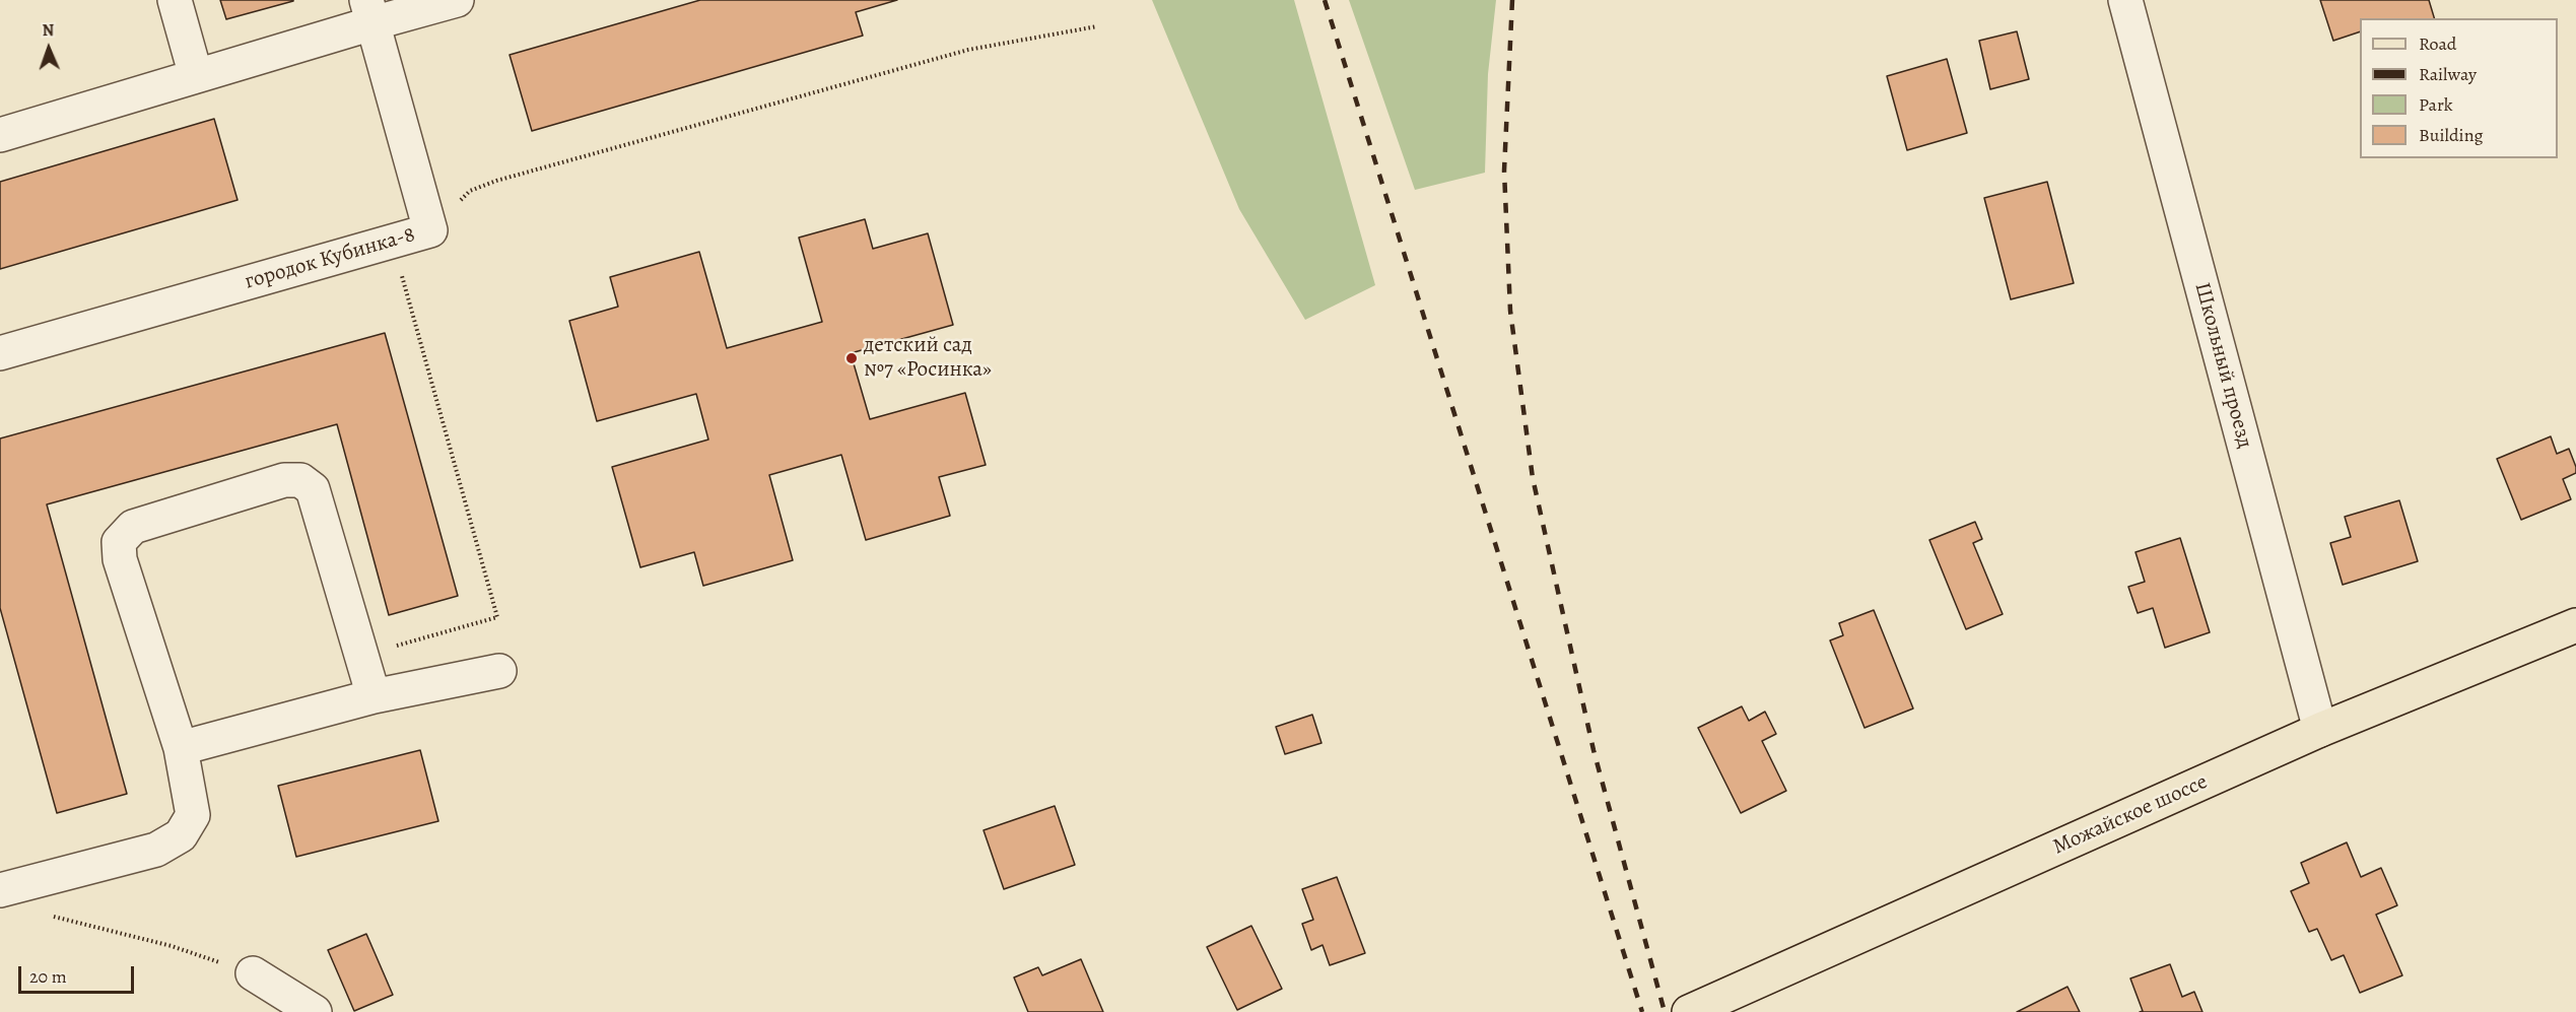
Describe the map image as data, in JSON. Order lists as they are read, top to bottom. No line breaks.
{"streets":{"main road":["Можайское шоссе"],"street":["городок Кубинка-8","Школьный проезд"]},"crossings":[["Школьный проезд","Можайское шоссе"]],"places":["детский сад №7 «Росинка»"],"legend":["Road","Railway","Park","Building"],"scale_bar":"20 m","north":"top"}
